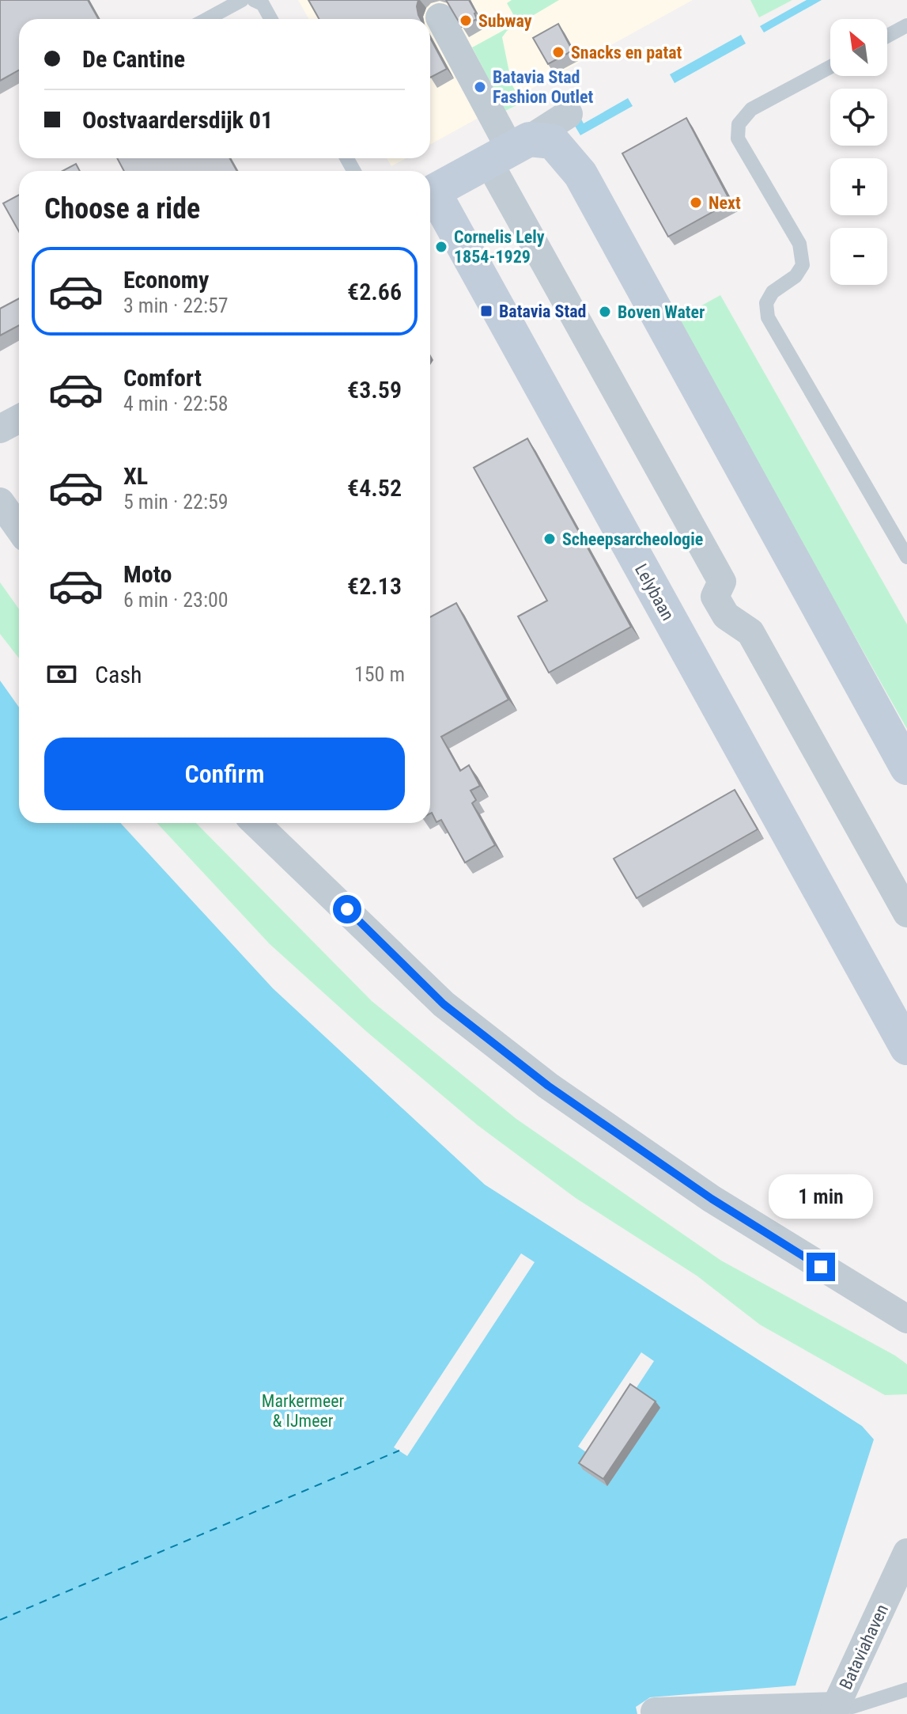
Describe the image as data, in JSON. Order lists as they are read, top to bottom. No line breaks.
{"streets":{"street":["Lelybaan","Bataviahaven"]},"parks":["Markermeer & IJmeer"],"places":{"other":["Subway","Snacks en patat","Batavia Stad Fashion Outlet","Next","Cornelis Lely 1854-1929","Boven Water","Scheepsarcheologie"],"transit":["Batavia Stad"]},"north":"top left","page":{"map_buttons":["+","−"],"banner":["De Cantine","Oostvaardersdijk 01"],"heading":"Choose a ride","list":[{"name":"Economy","note":"3 min · 22:57","value":"€2.66"},{"name":"Comfort","note":"4 min · 22:58","value":"€3.59"},{"name":"XL","note":"5 min · 22:59","value":"€4.52"},{"name":"Moto","note":"6 min · 23:00","value":"€2.13"}],"pay":["Cash","150 m"],"buttons":"Confirm","bubble":"1 min"}}
